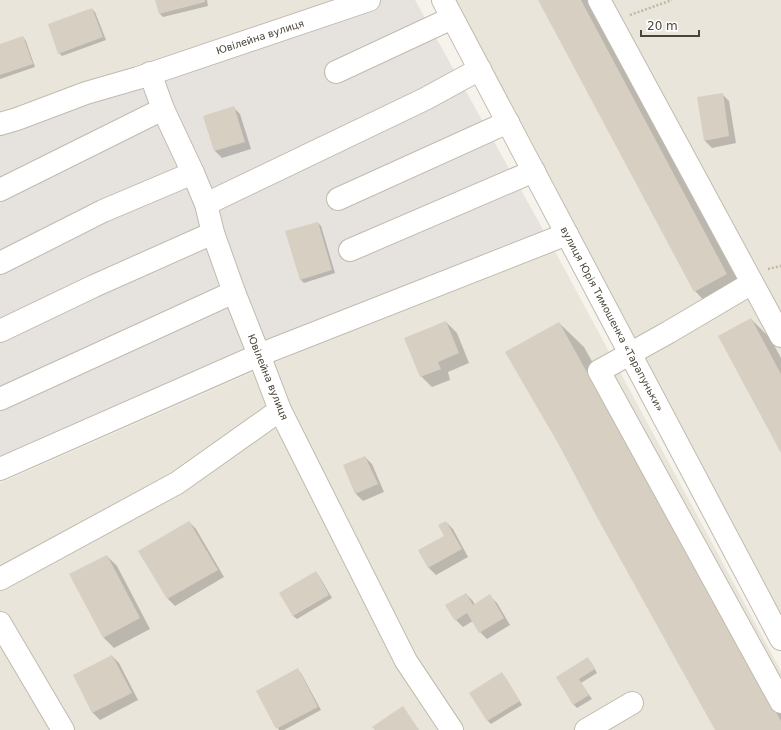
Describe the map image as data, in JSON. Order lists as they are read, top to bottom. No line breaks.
{"streets":{"street":["Ювілейна вулиця","вулиця Юрія Тимошенка «Тарапуньки»"]},"scale_bar":"20 m"}
